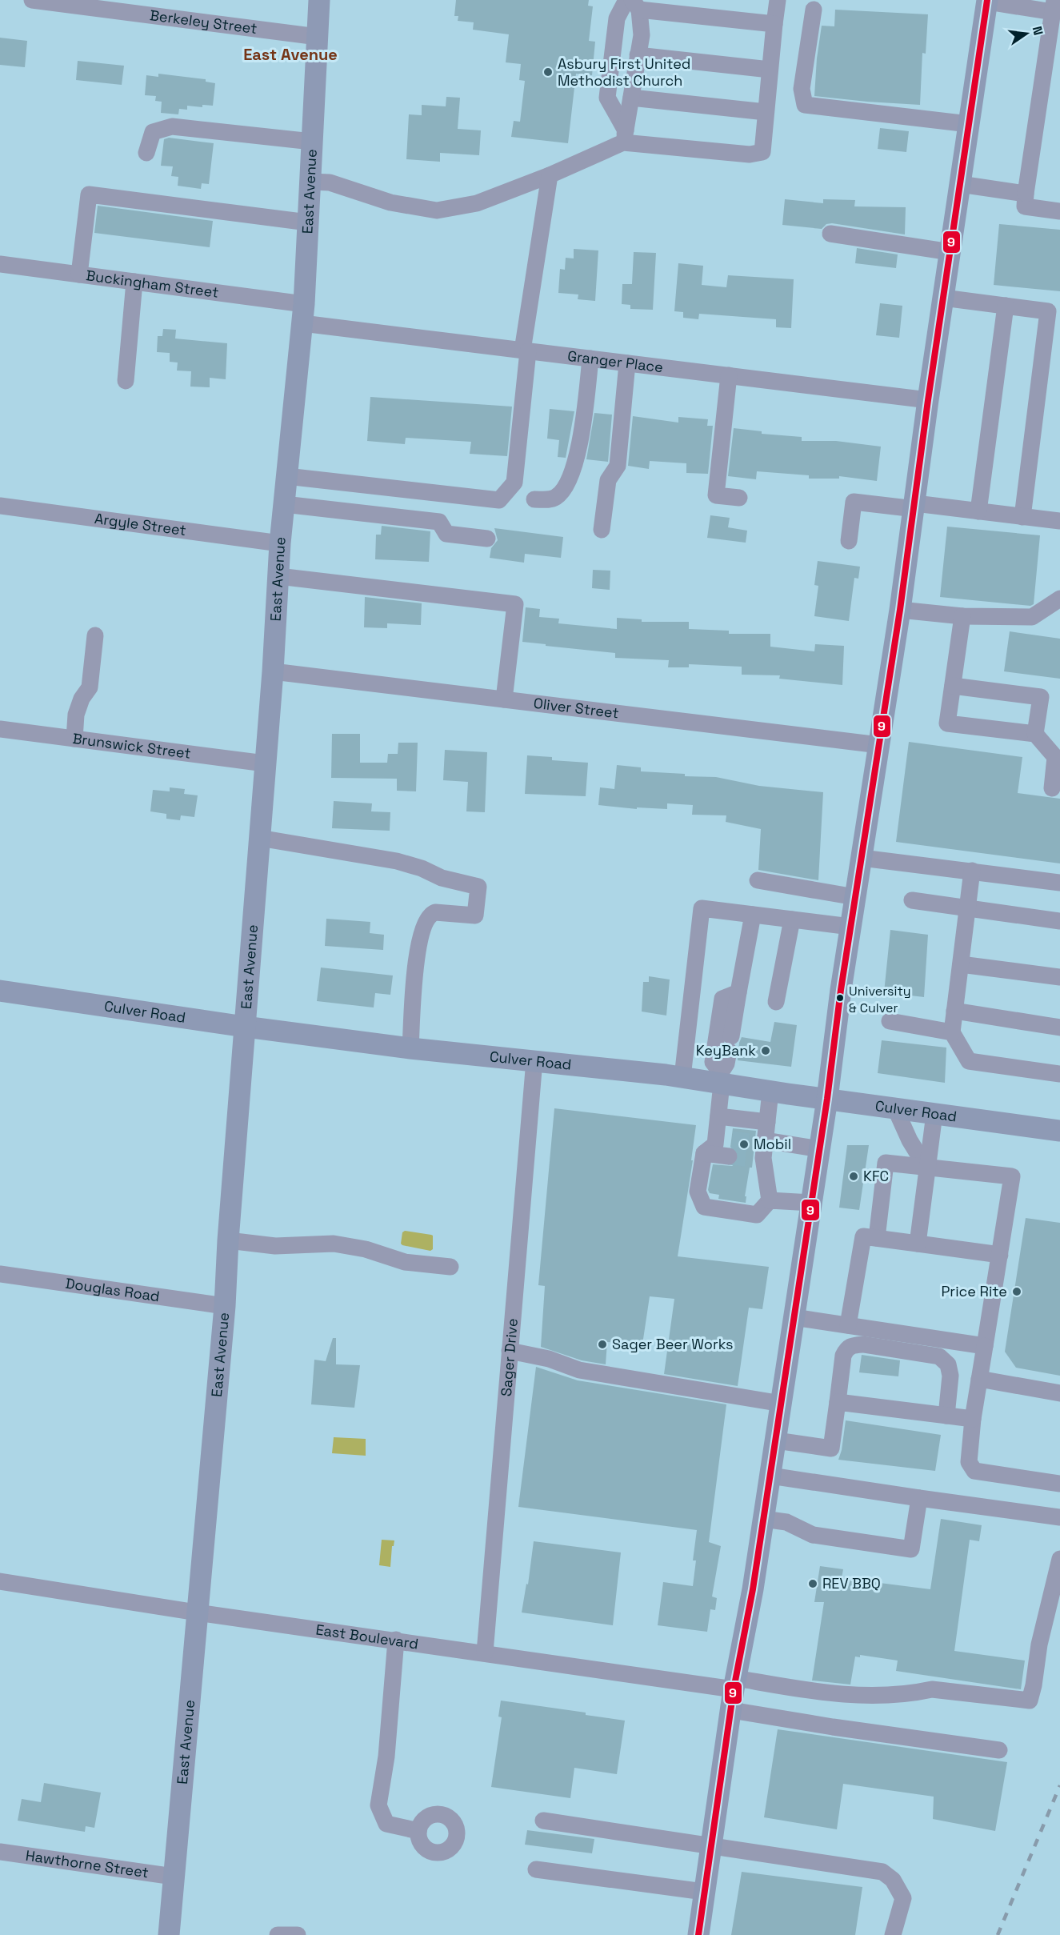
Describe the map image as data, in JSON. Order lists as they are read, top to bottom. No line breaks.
{"streets":{"main road":["East Avenue","Culver Road"],"street":["Berkeley Street","Buckingham Street","Granger Place","Argyle Street","Oliver Street","Brunswick Street","Douglas Road","Sager Drive","East Boulevard","Hawthorne Street"]},"crossings":[["Berkeley Street","East Avenue"],["East Avenue","Buckingham Street"],["East Avenue","Granger Place"],["East Avenue","Argyle Street"],["East Avenue","Oliver Street"],["East Avenue","Brunswick Street"],["East Avenue","Culver Road"],["East Avenue","Douglas Road"],["East Avenue","East Boulevard"],["East Avenue","Hawthorne Street"],["Buckingham Street","Granger Place"],["Culver Road","Sager Drive"],["Sager Drive","East Boulevard"]],"districts":["East Avenue"],"places":["Asbury First United Methodist Church","University & Culver","KeyBank","Mobil","KFC","Price Rite","Sager Beer Works","REV BBQ"],"lines":["transit line 9"],"north":"right"}
